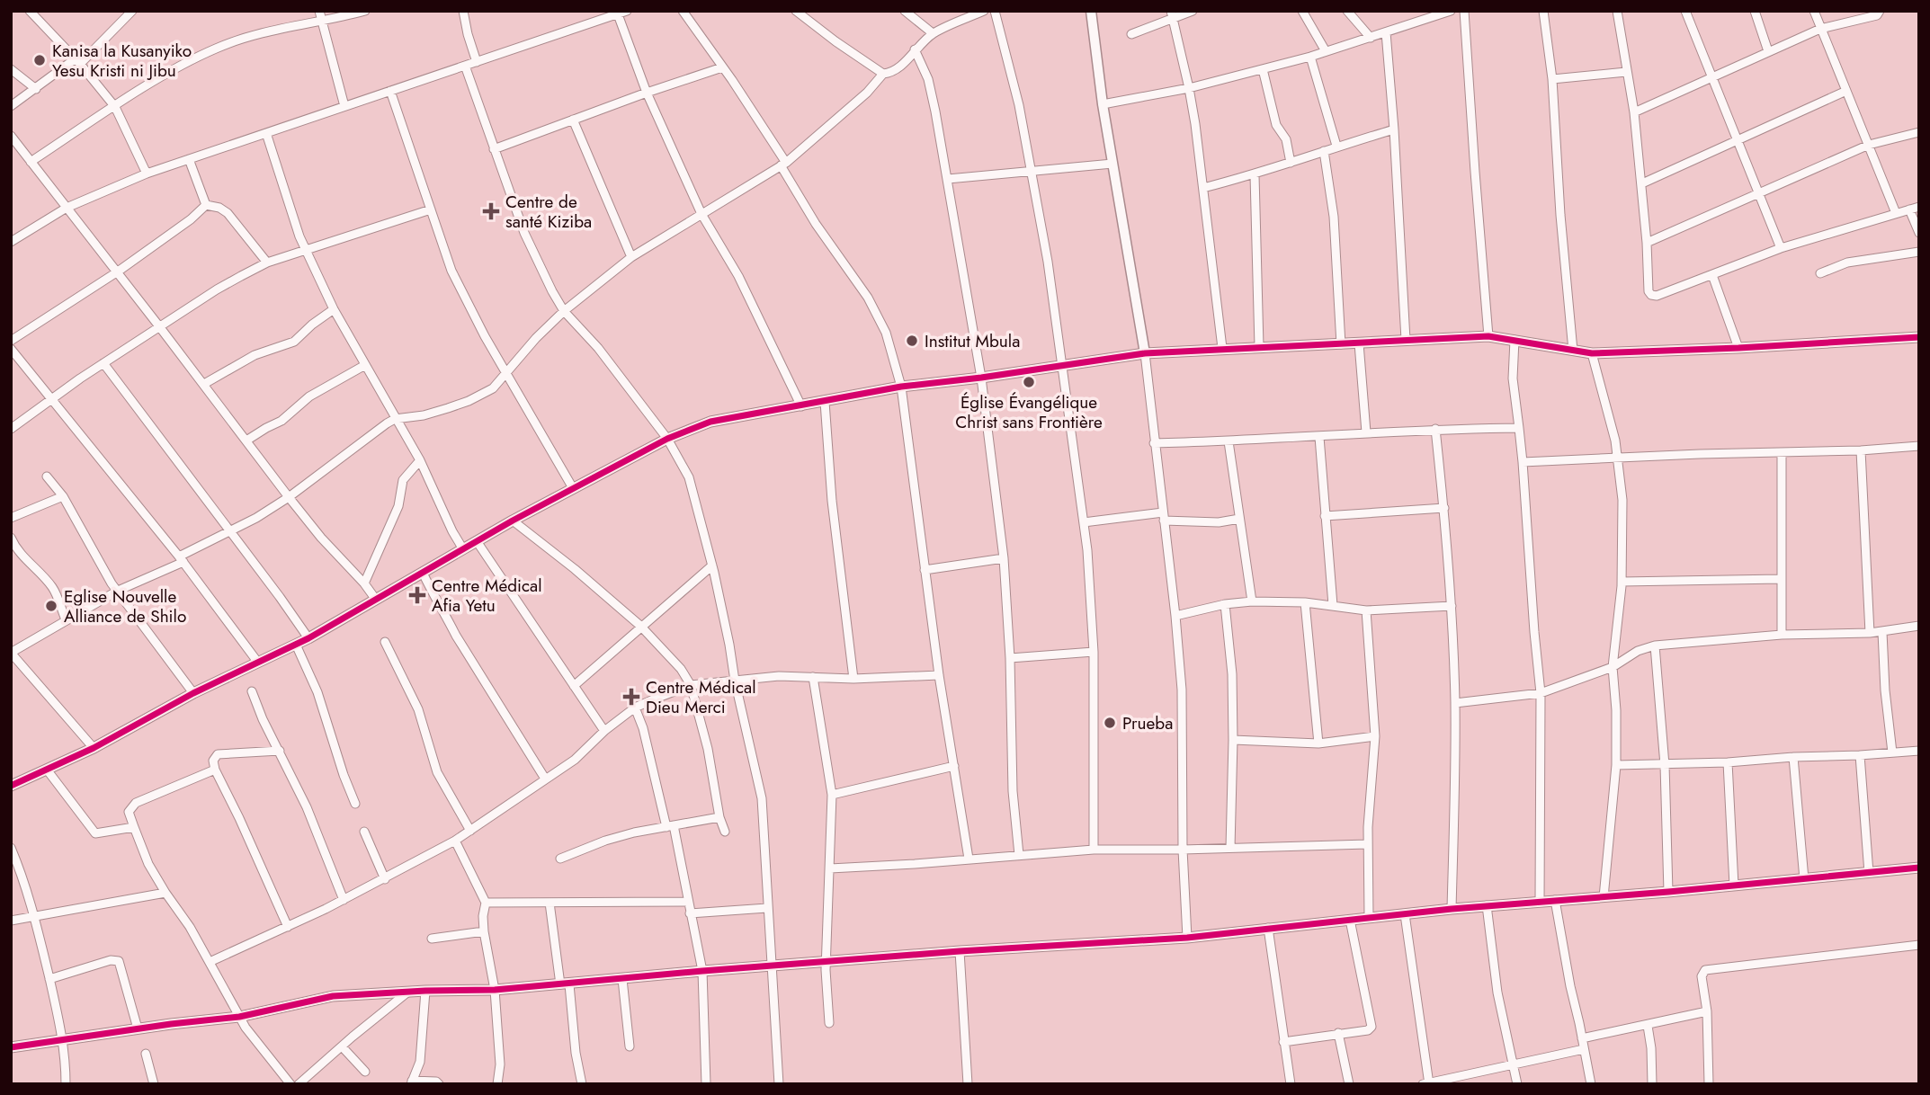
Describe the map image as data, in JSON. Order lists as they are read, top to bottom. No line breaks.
{"places":{"other":["Kanisa la Kusanyiko Yesu Kristi ni Jibu","Institut Mbula","Église Évangélique Christ sans Frontière","Eglise Nouvelle Alliance de Shilo","Prueba"],"health":["Centre de santé Kiziba","Centre Médical Afia Yetu","Centre Médical Dieu Merci"]}}
